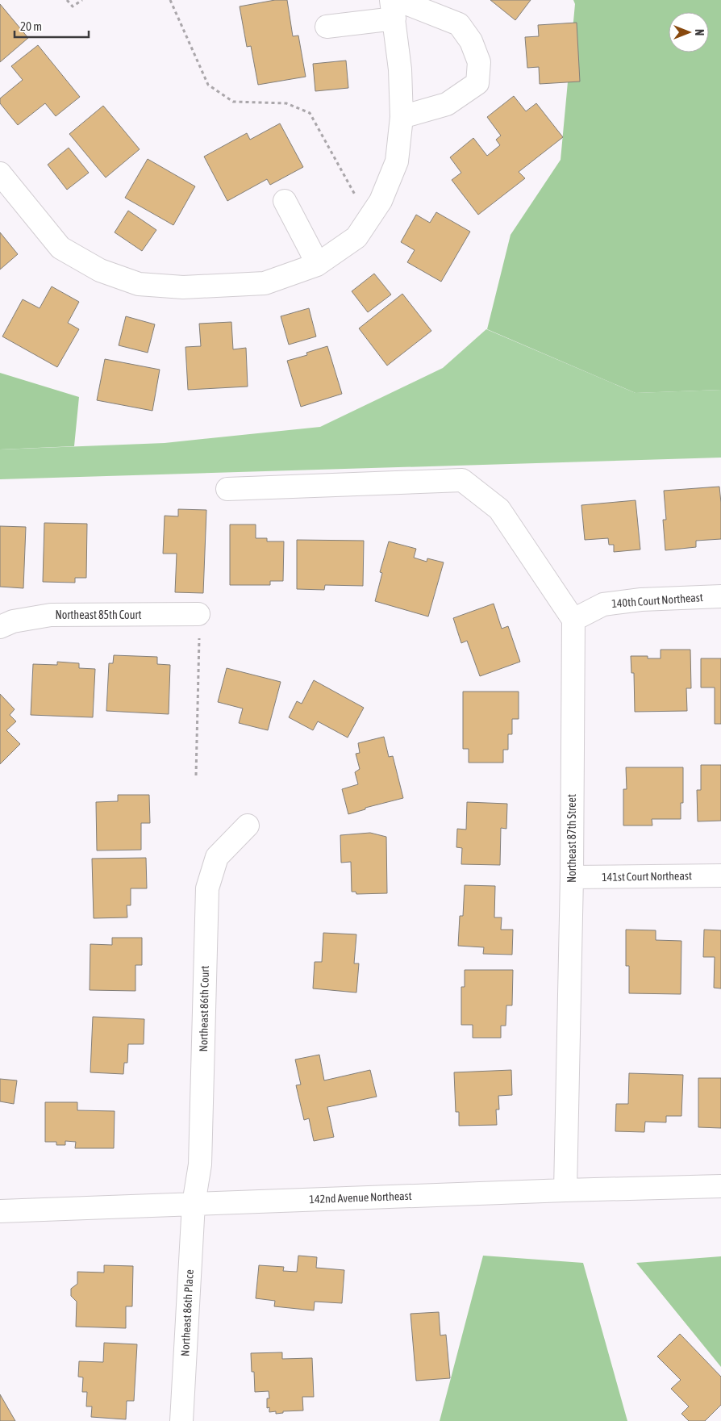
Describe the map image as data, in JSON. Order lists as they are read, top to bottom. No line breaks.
{"streets":{"street":["140th Court Northeast","Northeast 85th Court","Northeast 87th Street","141st Court Northeast","Northeast 86th Court","142nd Avenue Northeast","Northeast 86th Place"]},"crossings":[["140th Court Northeast","Northeast 87th Street"],["Northeast 87th Street","141st Court Northeast"],["Northeast 87th Street","142nd Avenue Northeast"],["Northeast 86th Court","142nd Avenue Northeast"],["Northeast 86th Court","Northeast 86th Place"],["142nd Avenue Northeast","Northeast 86th Place"]],"scale_bar":"20 m","north":"right"}
